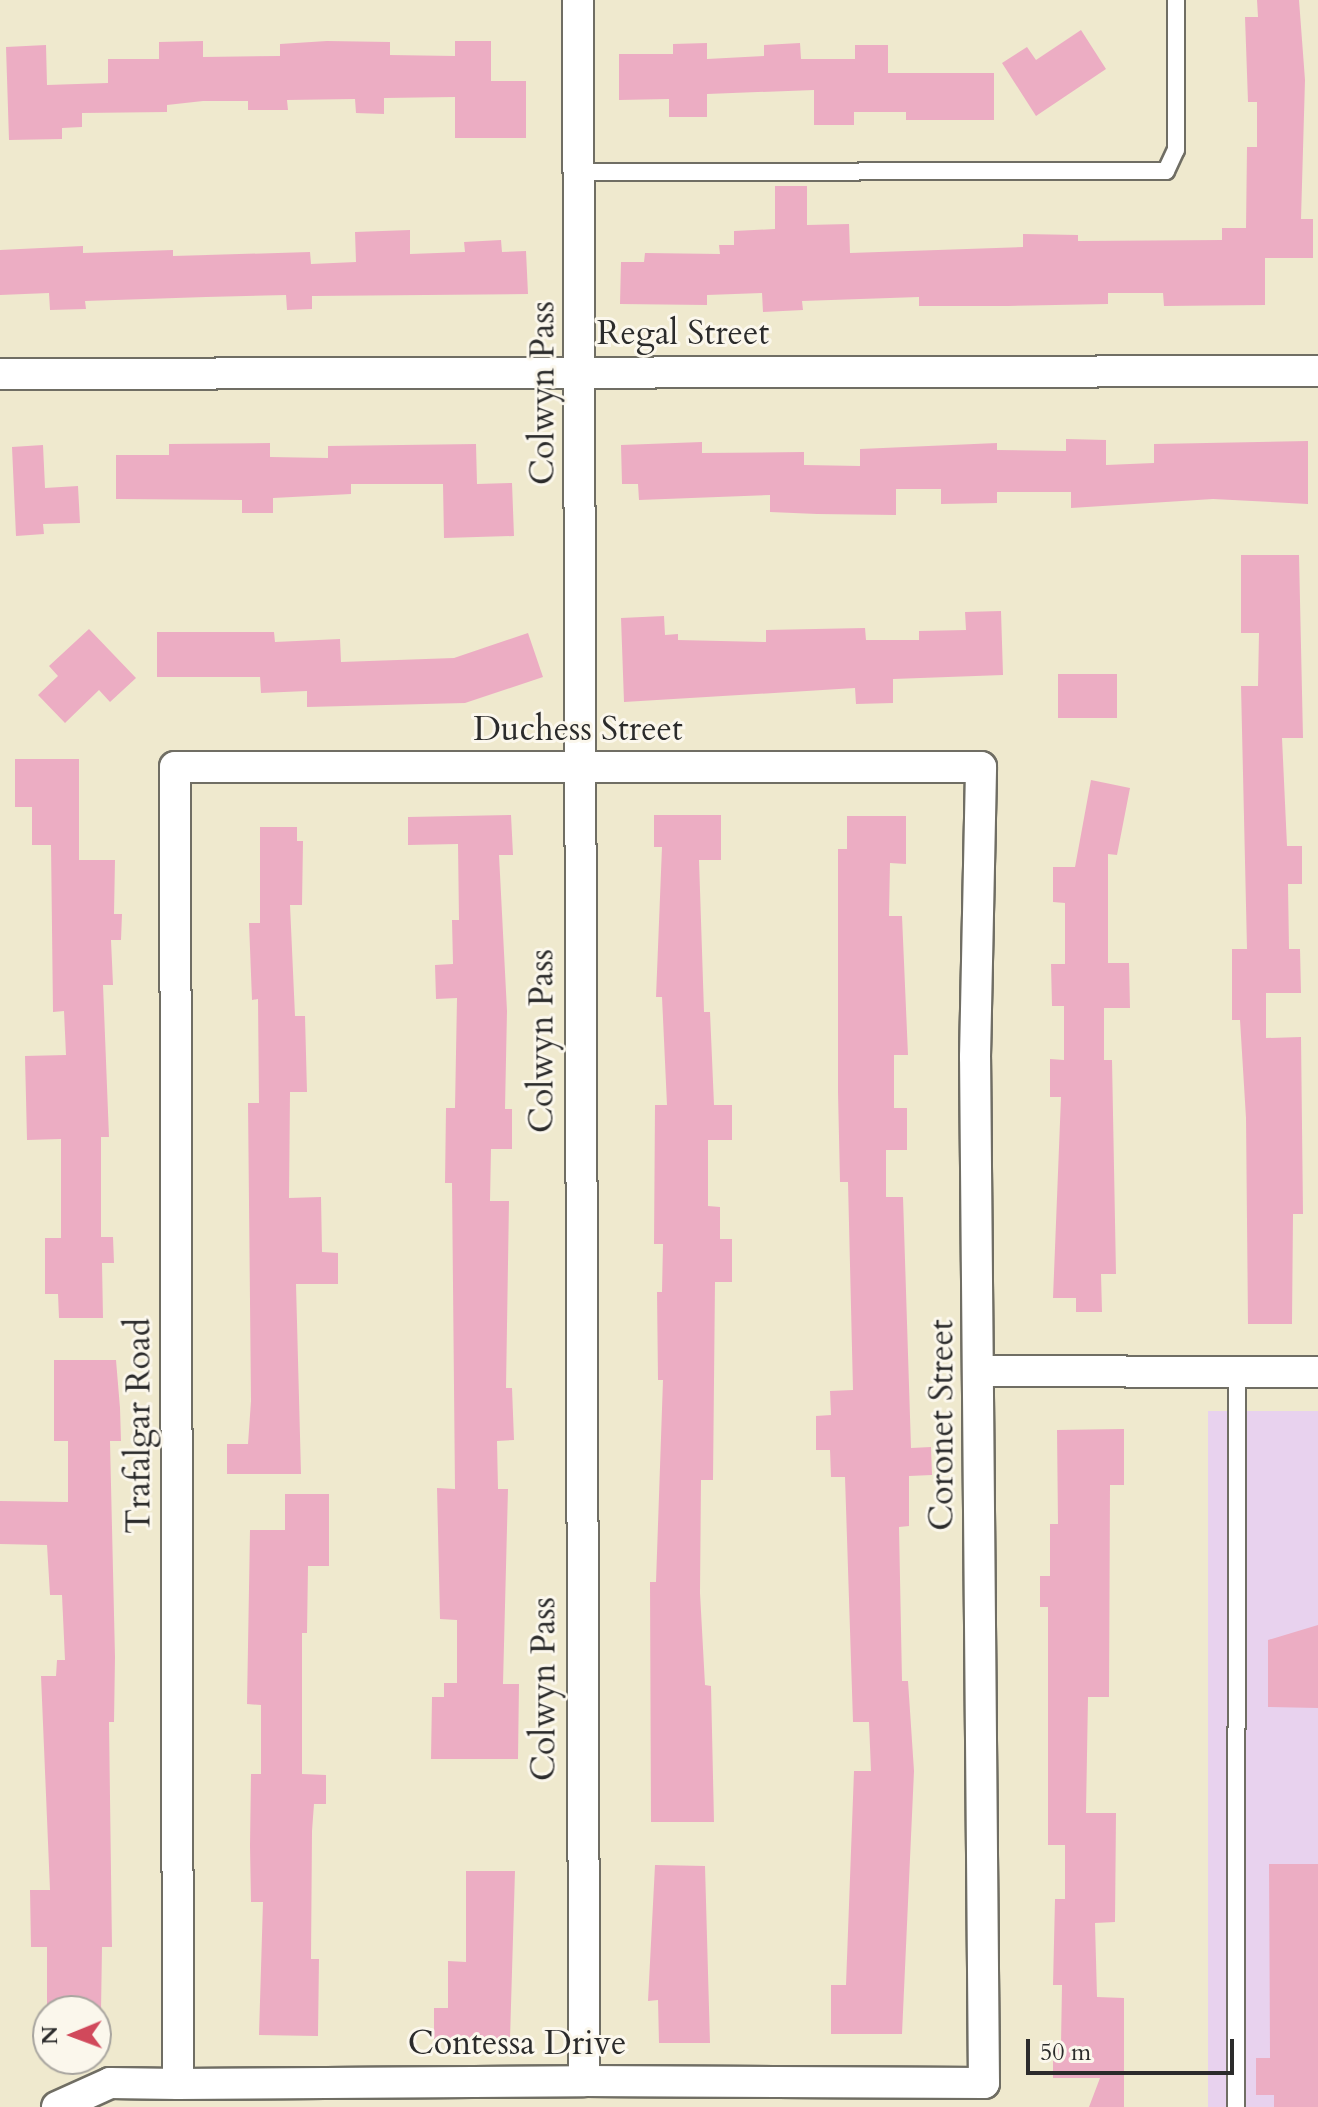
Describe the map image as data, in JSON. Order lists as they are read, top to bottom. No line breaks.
{"streets":{"street":["Regal Street","Colwyn Pass","Duchess Street","Coronet Street","Trafalgar Road","Contessa Drive"]},"crossings":[["Regal Street","Colwyn Pass"],["Colwyn Pass","Duchess Street"],["Colwyn Pass","Contessa Drive"],["Duchess Street","Coronet Street"],["Duchess Street","Trafalgar Road"],["Coronet Street","Contessa Drive"],["Trafalgar Road","Contessa Drive"]],"scale_bar":"50 m","north":"left"}
